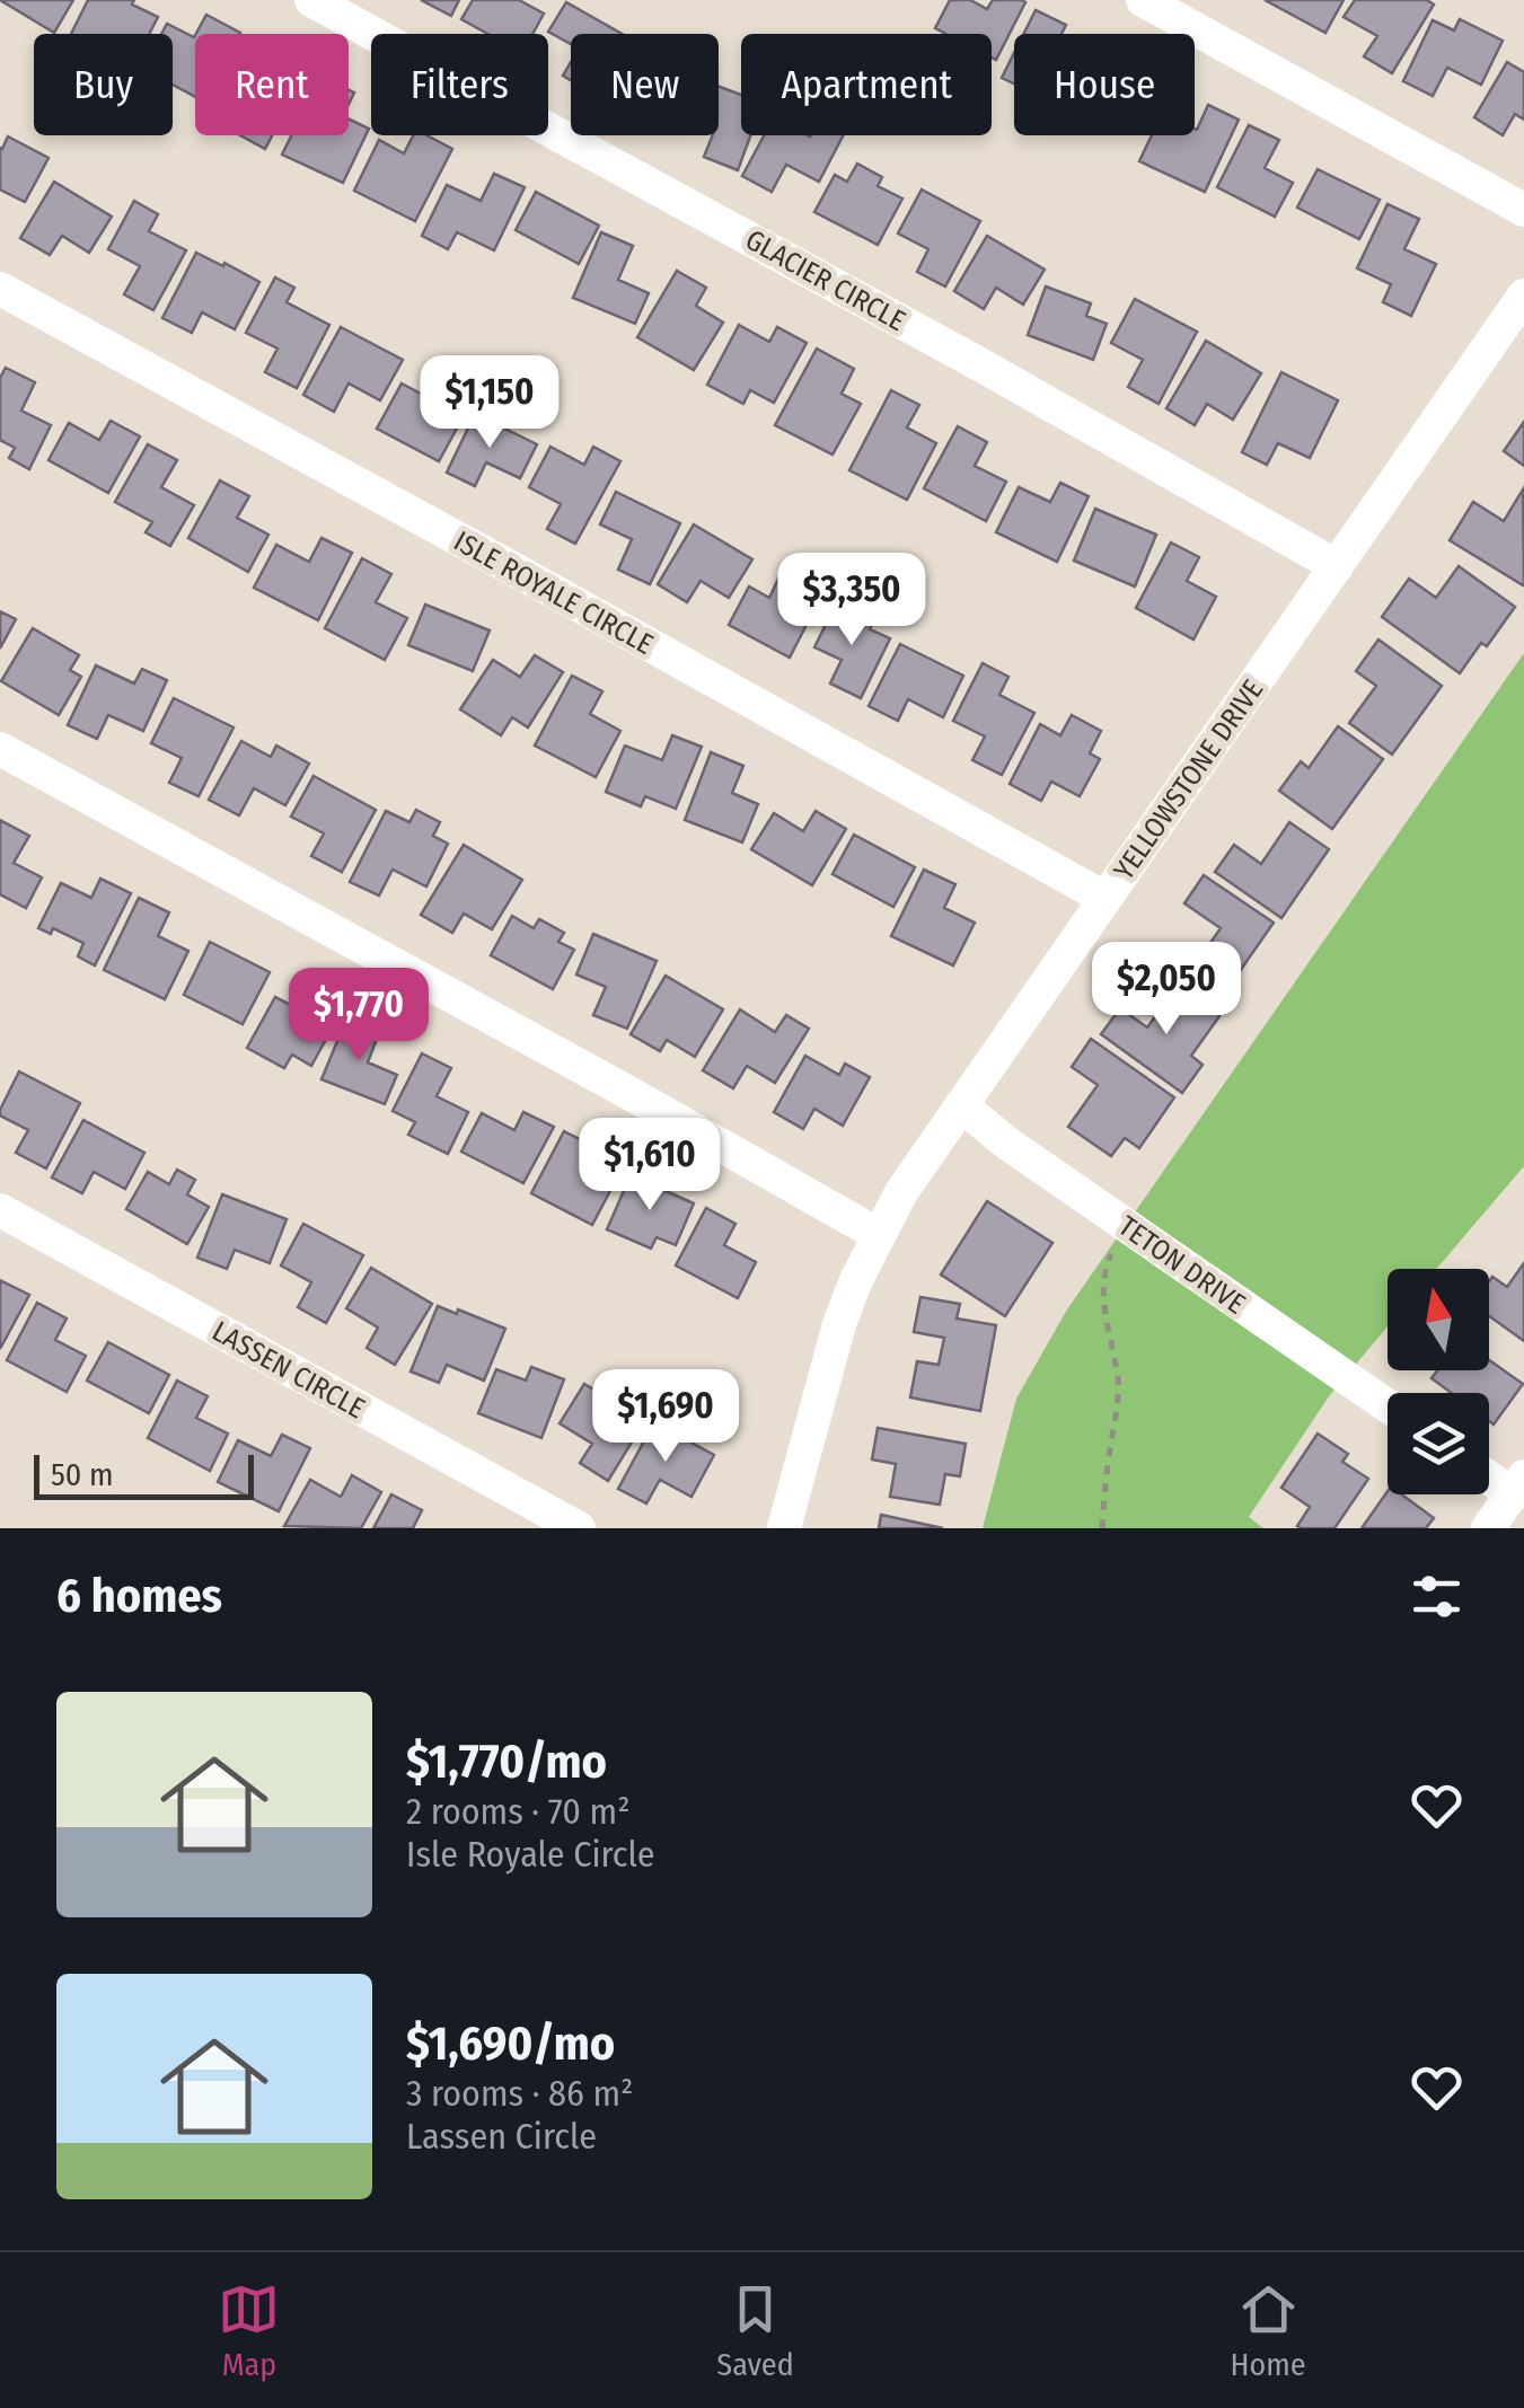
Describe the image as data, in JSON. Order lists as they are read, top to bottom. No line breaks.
{"streets":{"street":["GLACIER CIRCLE","ISLE ROYALE CIRCLE","YELLOWSTONE DRIVE","TETON DRIVE","LASSEN CIRCLE"]},"crossings":[["GLACIER CIRCLE","YELLOWSTONE DRIVE"],["ISLE ROYALE CIRCLE","YELLOWSTONE DRIVE"],["YELLOWSTONE DRIVE","TETON DRIVE"]],"scale_bar":"50 m","north":"top","page":{"chip":["Buy","Rent","Filters","New","Apartment","House"],"price":["$1,150","$3,350","$2,050","$1,770","$1,610","$1,690"],"scale":"50 m","heading":"6 homes","list":[{"name":"$1,770/mo","note":"2 rooms · 70 m² · Isle Royale Circle"},{"name":"$1,690/mo","note":"3 rooms · 86 m² · Lassen Circle"}],"tabs":["Map","Saved","Home"]}}
